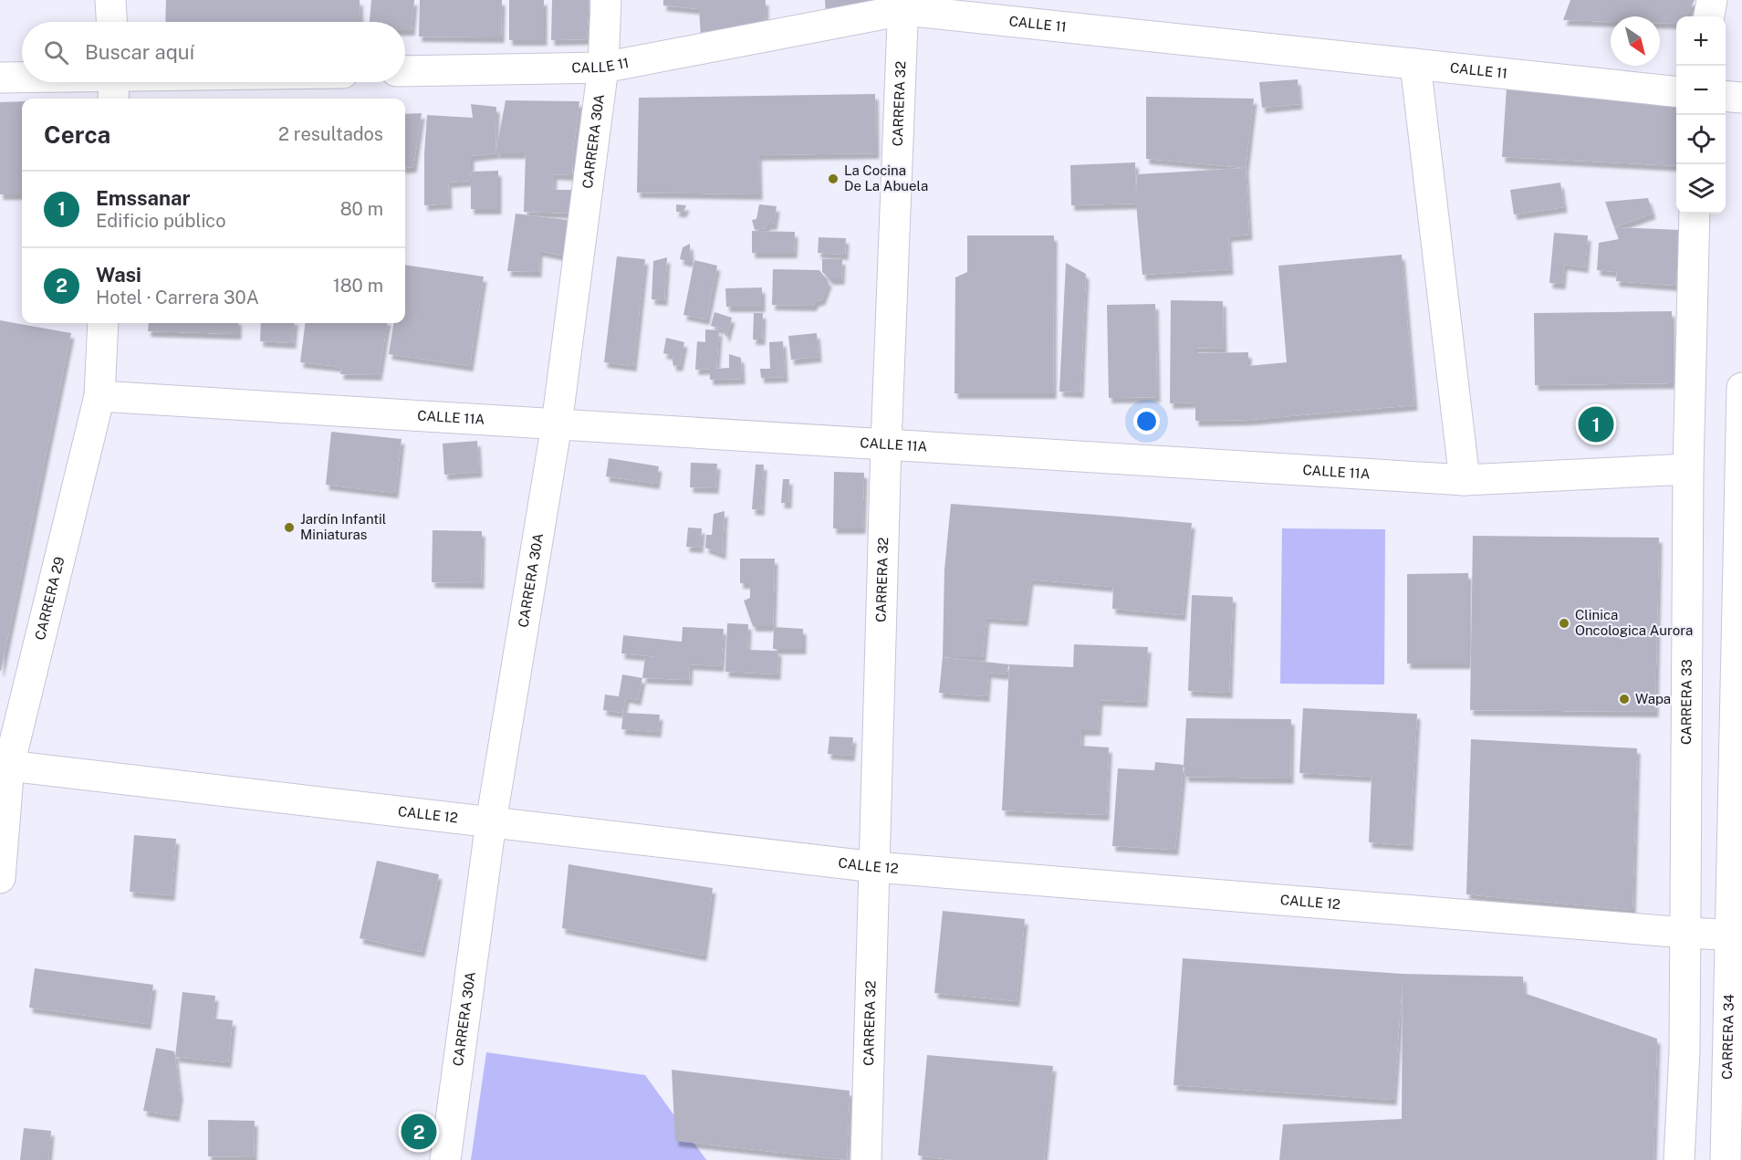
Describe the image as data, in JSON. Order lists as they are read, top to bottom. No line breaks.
{"streets":{"street":["CALLE 11","CARRERA 32","CARRERA 30A","CALLE 11A","CARRERA 29","CARRERA 33","CALLE 12","CARRERA 34"]},"crossings":[["CALLE 11","CARRERA 32"],["CALLE 11","CARRERA 30A"],["CARRERA 32","CALLE 11A"],["CARRERA 32","CALLE 12"],["CARRERA 30A","CALLE 11A"],["CARRERA 30A","CALLE 12"],["CALLE 11A","CARRERA 29"],["CALLE 11A","CARRERA 33"],["CARRERA 29","CALLE 12"],["CARRERA 33","CALLE 12"],["CALLE 12","CARRERA 34"]],"places":["La Cocina De La Abuela","Jardín Infantil Miniaturas","Clinica Oncologica Aurora","Wapa"],"north":"bottom right","page":{"map_buttons":["+","−"],"search":"Buscar aquí","heading":["Cerca","2 resultados"],"list":[{"mark":"1","name":"Emssanar","note":"Edificio público","value":"80 m"},{"mark":"2","name":"Wasi","note":"Hotel · Carrera 30A","value":"180 m"}],"pins":["1","2"]}}
